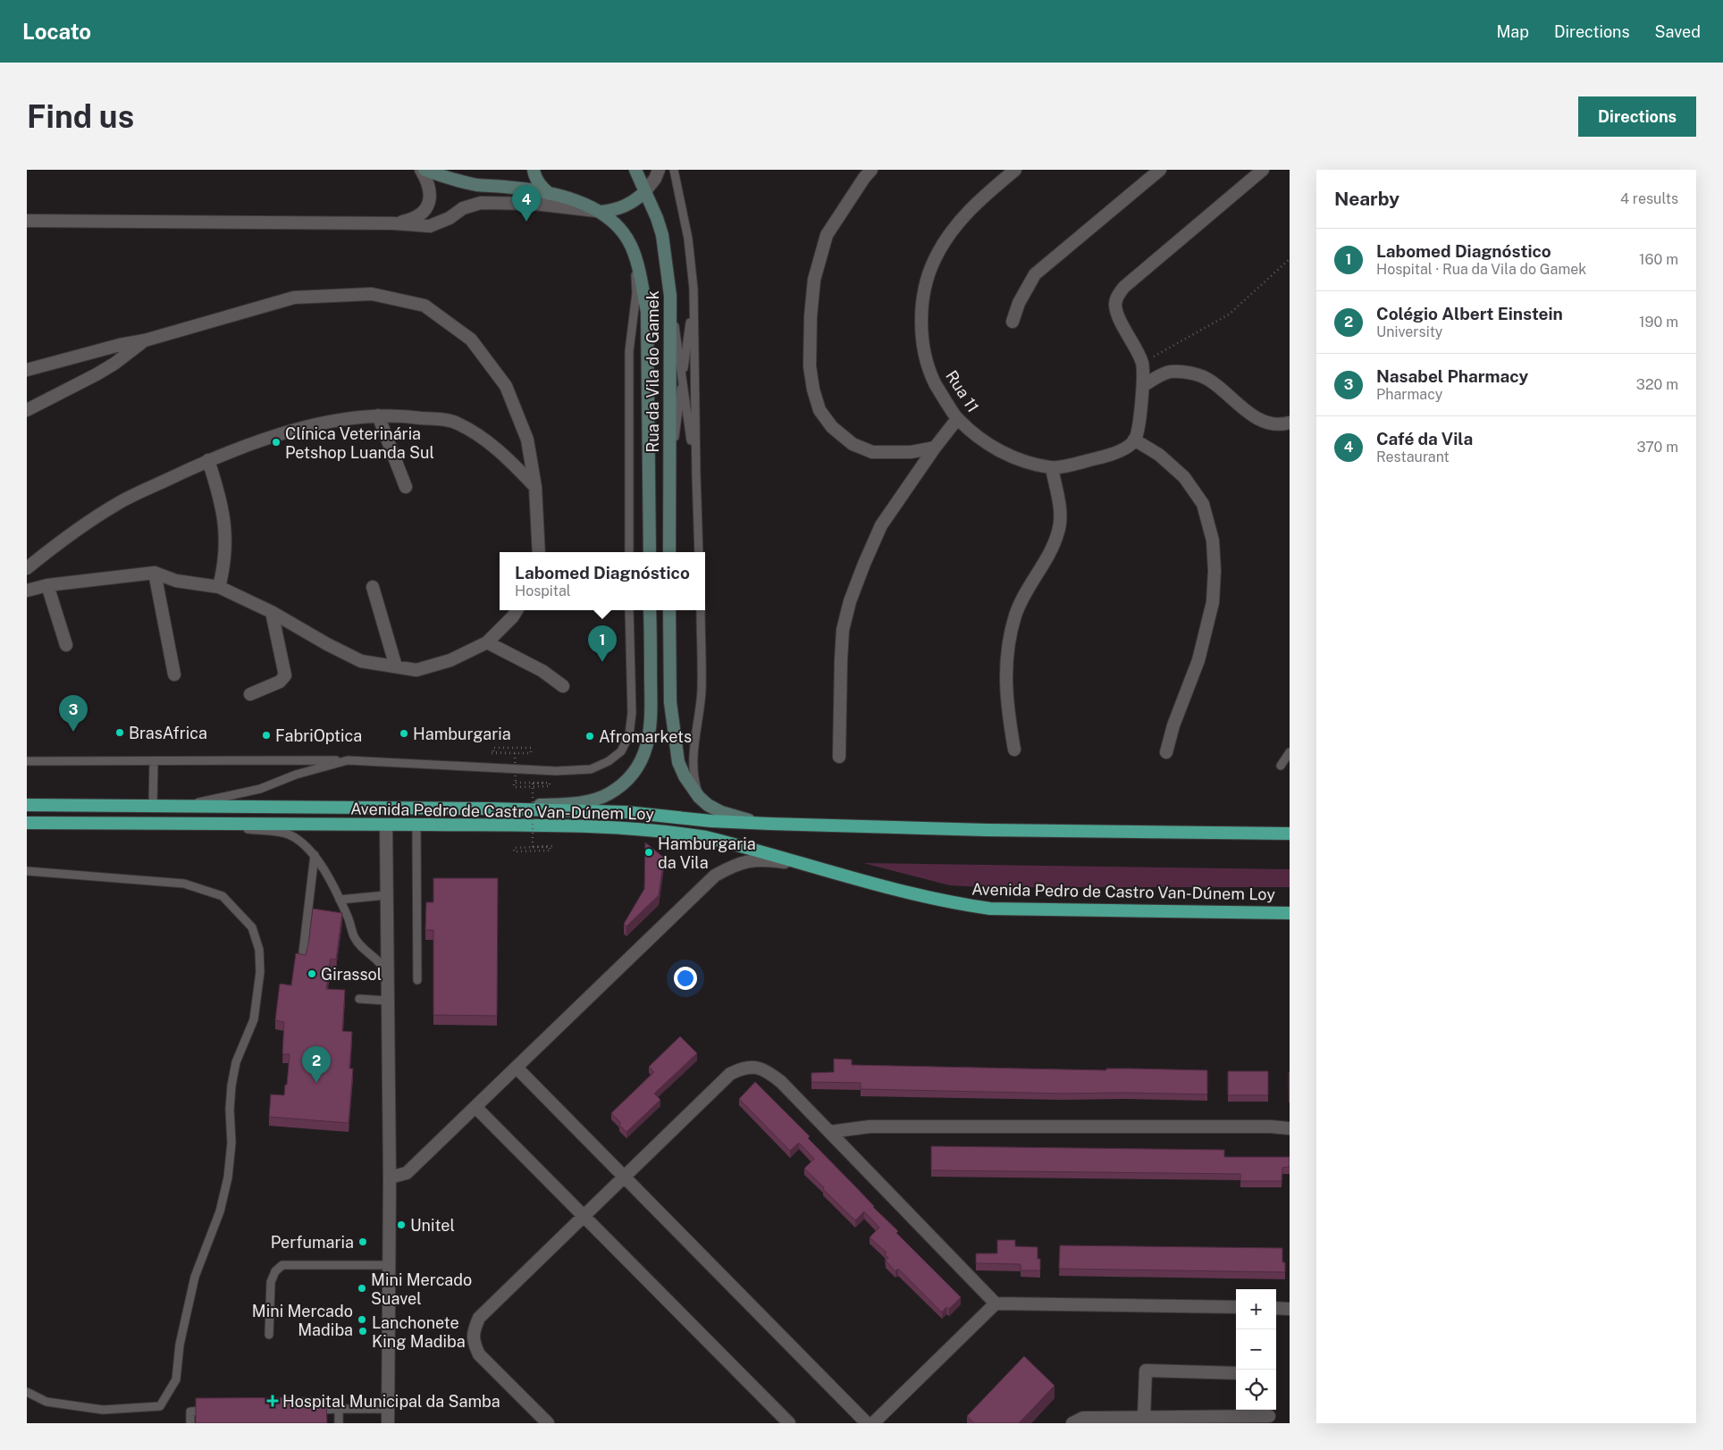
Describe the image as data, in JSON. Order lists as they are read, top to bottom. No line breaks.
{"streets":{"highway":["Avenida Pedro de Castro Van-Dúnem Loy"],"main road":["Rua da Vila do Gamek"],"street":["Rua 11"]},"places":{"other":["Clínica Veterinária Petshop Luanda Sul","BrasAfrica","Hamburgaria","FabriOptica","Afromarkets","Hamburgaria da Vila","Girassol","Unitel","Perfumaria","Mini Mercado Suavel","Mini Mercado Madiba","Lanchonete King Madiba"],"health":["Hospital Municipal da Samba"]},"page":{"header":"Locato","nav":["Map","Directions","Saved"],"buttons":"Directions","title":"Find us","heading":["Nearby","4 results"],"pins":["4","1","3","2"],"list":[{"mark":"1","name":"Labomed Diagnóstico","note":"Hospital · Rua da Vila do Gamek","value":"160 m"},{"mark":"2","name":"Colégio Albert Einstein","note":"University","value":"190 m"},{"mark":"3","name":"Nasabel Pharmacy","note":"Pharmacy","value":"320 m"},{"mark":"4","name":"Café da Vila","note":"Restaurant","value":"370 m"}],"popup":["Labomed Diagnóstico","Hospital"],"map_buttons":["+","−"]}}
